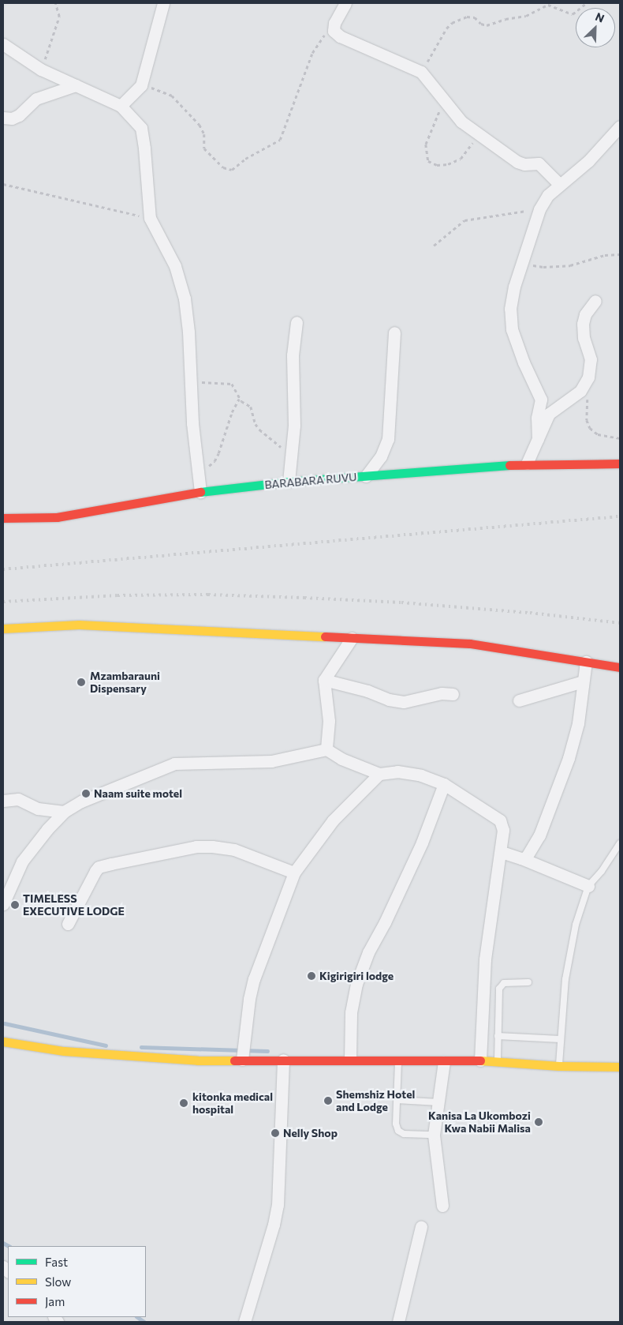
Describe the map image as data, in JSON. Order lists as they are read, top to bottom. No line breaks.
{"streets":{"street":["BARABARA RUVU"]},"places":["Mzambarauni Dispensary","Naam suite motel","TIMELESS EXECUTIVE LODGE","Kigirigiri lodge","Shemshiz Hotel and Lodge","kitonka medical hospital","Kanisa La Ukombozi Kwa Nabii Malisa","Nelly Shop"],"legend":["Fast","Slow","Jam"],"north":"top right"}
